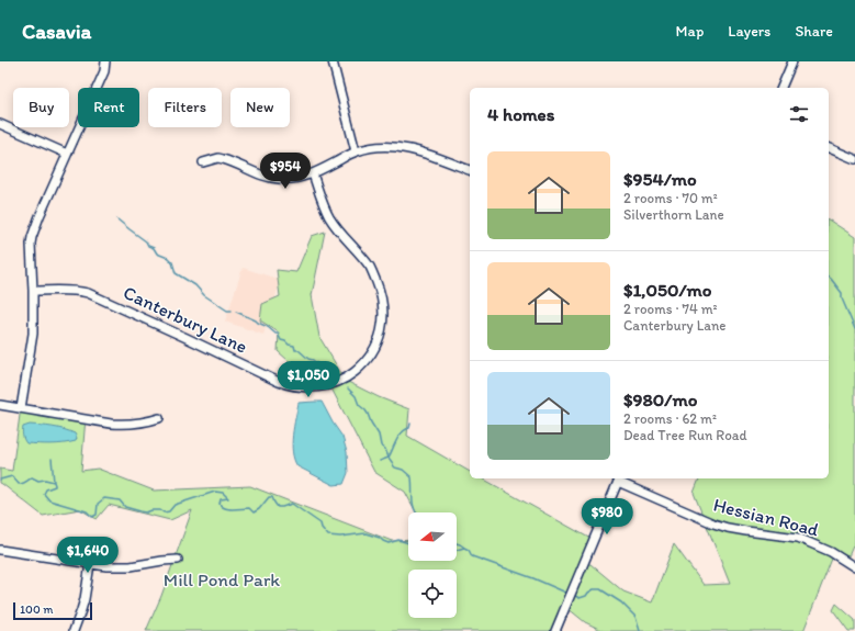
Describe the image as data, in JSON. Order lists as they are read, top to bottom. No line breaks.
{"streets":{"street":["Canterbury Lane","Hessian Road"]},"parks":["Mill Pond Park"],"scale_bar":"100 m","north":"left","page":{"header":"Casavia","nav":["Map","Layers","Share"],"chip":["Buy","Rent","Filters","New"],"heading":"4 homes","list":[{"name":"$954/mo","note":"2 rooms · 70 m² · Silverthorn Lane"},{"name":"$1,050/mo","note":"2 rooms · 74 m² · Canterbury Lane"},{"name":"$980/mo","note":"2 rooms · 62 m² · Dead Tree Run Road"}],"price":["$954","$1,050","$980","$1,640"],"scale":"100 m"}}
